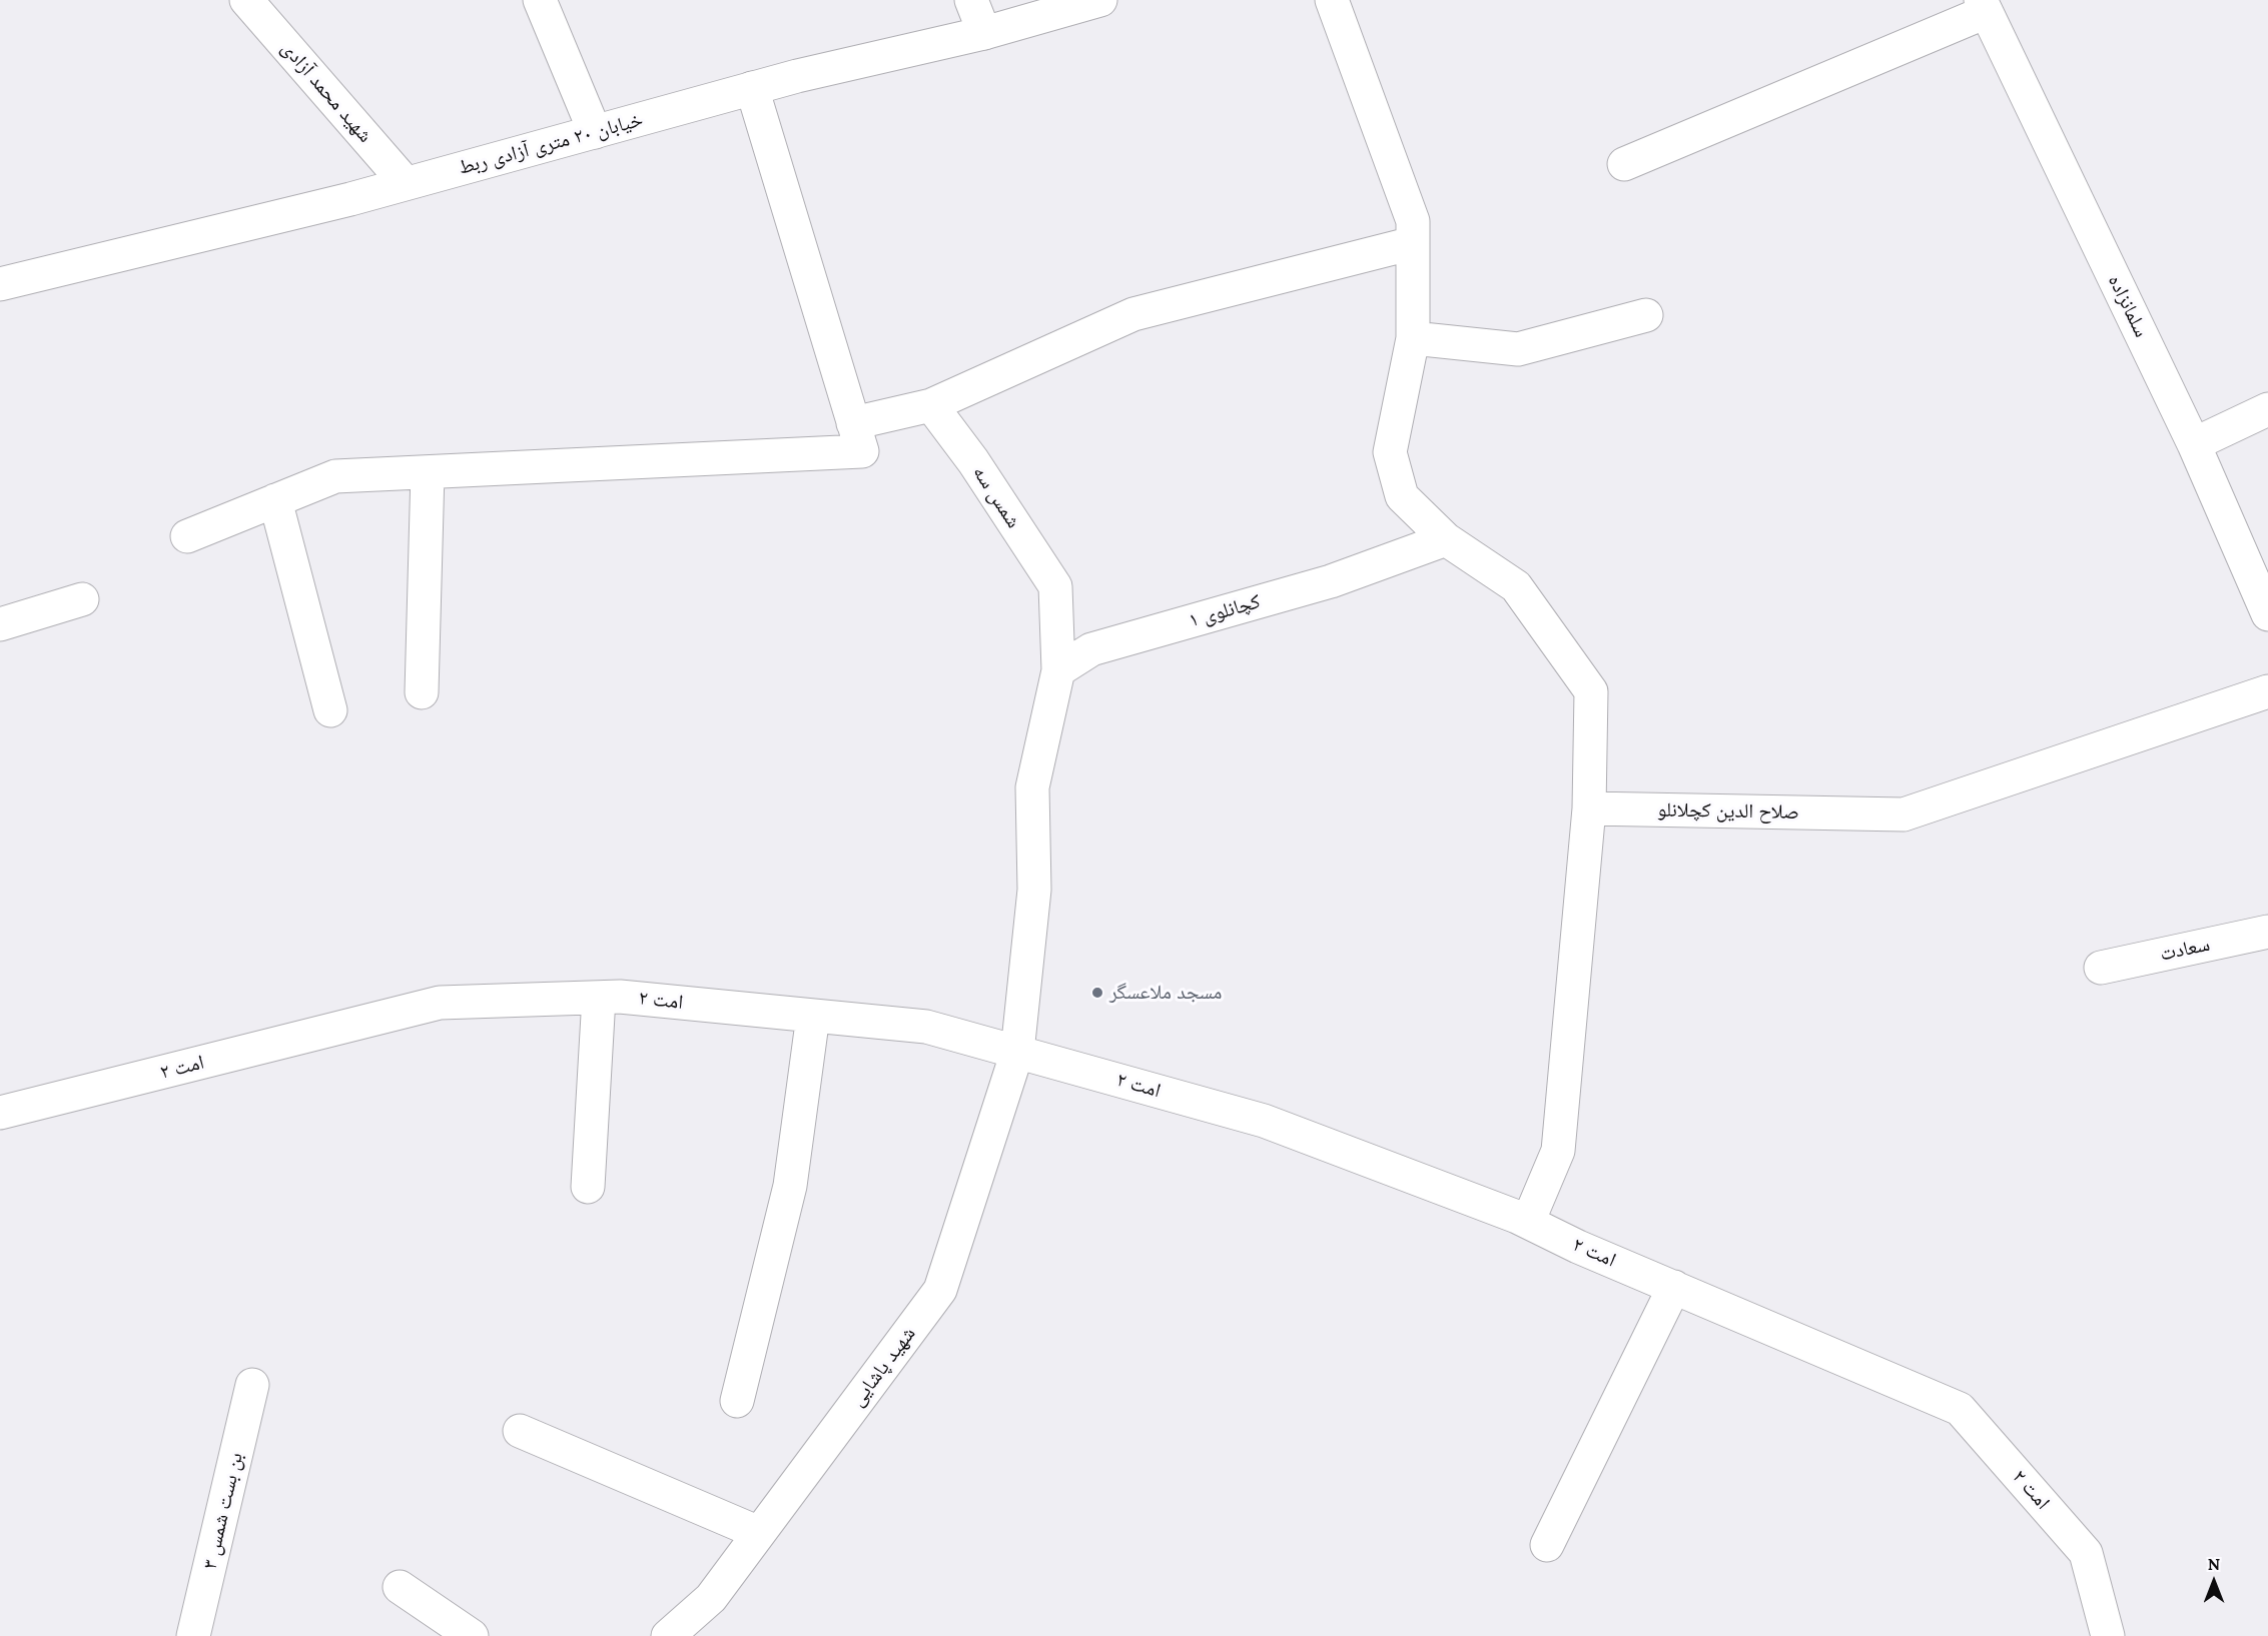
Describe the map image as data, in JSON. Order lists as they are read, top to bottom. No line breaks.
{"streets":{"street":["شهید محمد آزادی","خیابان ۲۰ متری آزادی ربط","سلمانزاده","شمس سه","کچانلوی ۱","صلاح الدین کچلانلو","سعادت","امت ۲","شهید پاشایی","بن بست شمس ۳"]},"crossings":[["شهید محمد آزادی","خیابان ۲۰ متری آزادی ربط"],["شمس سه","کچانلوی ۱"],["امت ۲","شهید پاشایی"]],"places":["مسجد ملاعسگر"],"north":"top"}
